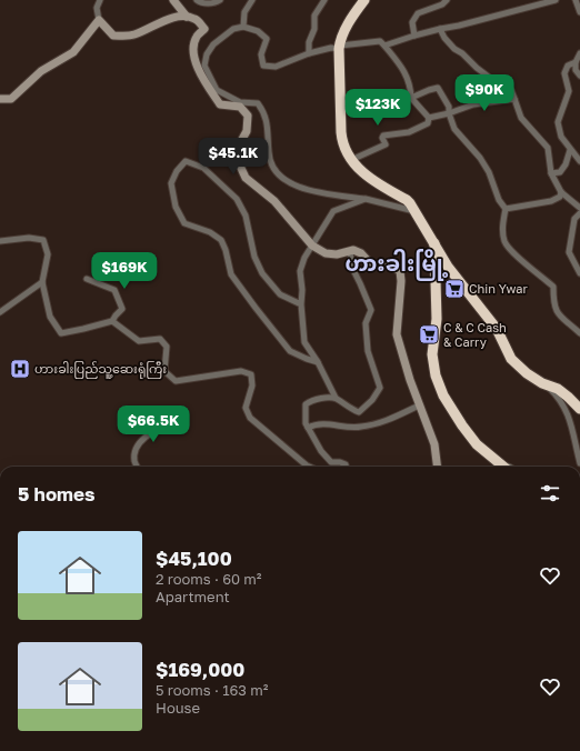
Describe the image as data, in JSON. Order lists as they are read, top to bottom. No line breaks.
{"districts":["ဟားခါးမြို့"],"places":{"supermarket":["Chin Ywar","C & C Cash & Carry"],"hospital":["ဟားခါးပြည်သူ့ဆေးရုံကြီး"]},"page":{"price":["$90K","$123K","$45.1K","$169K","$66.5K"],"heading":"5 homes","list":[{"name":"$45,100","note":"2 rooms · 60 m² · Apartment"},{"name":"$169,000","note":"5 rooms · 163 m² · House"}]}}
